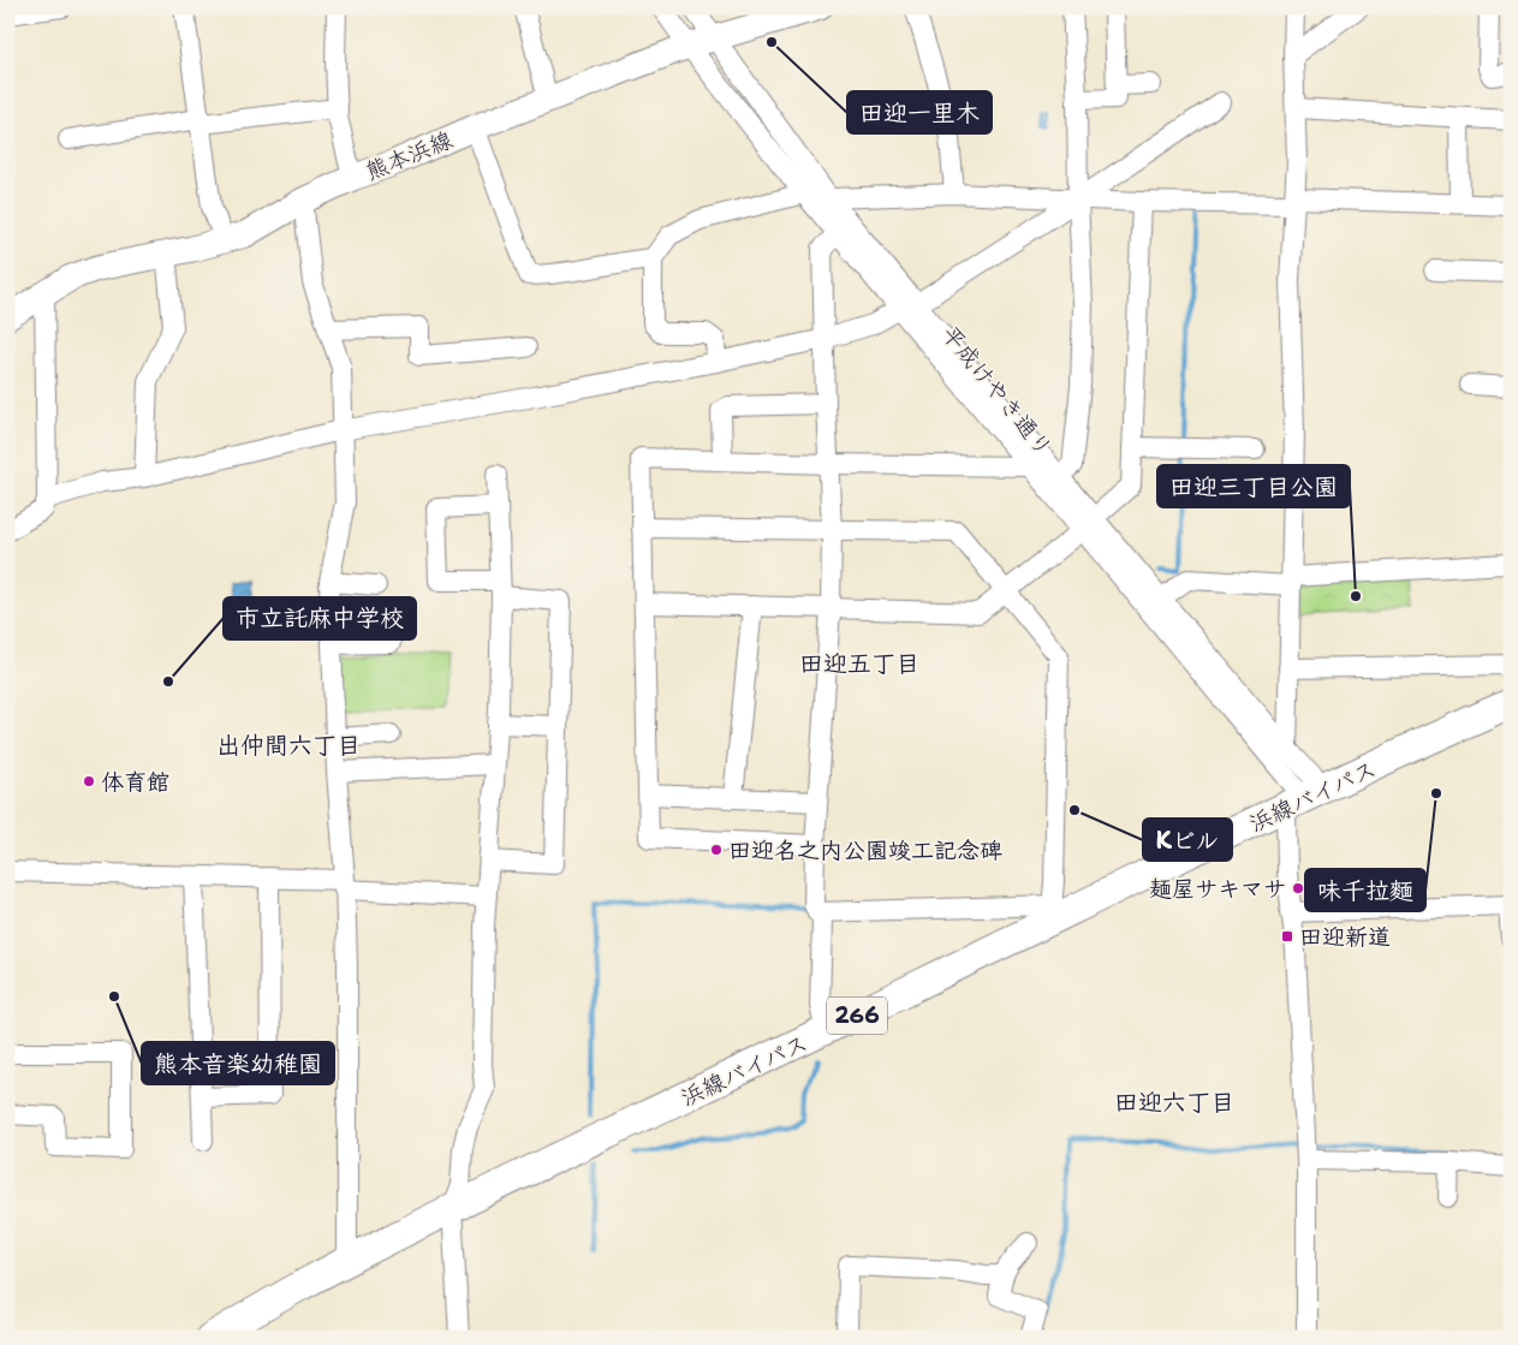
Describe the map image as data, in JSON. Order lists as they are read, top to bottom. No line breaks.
{"streets":{"highway":["浜線バイパス","266"],"main road":["熊本浜線"],"street":["平成けやき通り"]},"crossings":[["熊本浜線","平成けやき通り"],["平成けやき通り","浜線バイパス"]],"districts":["田迎五丁目","出仲間六丁目","田迎六丁目"],"places":{"other":["田迎一里木","田迎三丁目公園","市立託麻中学校","体育館","味千拉麵","Kビル","田迎名之内公園竣工記念碑","麺屋サキマサ","熊本音楽幼稚園"],"transit":["田迎新道"]}}
